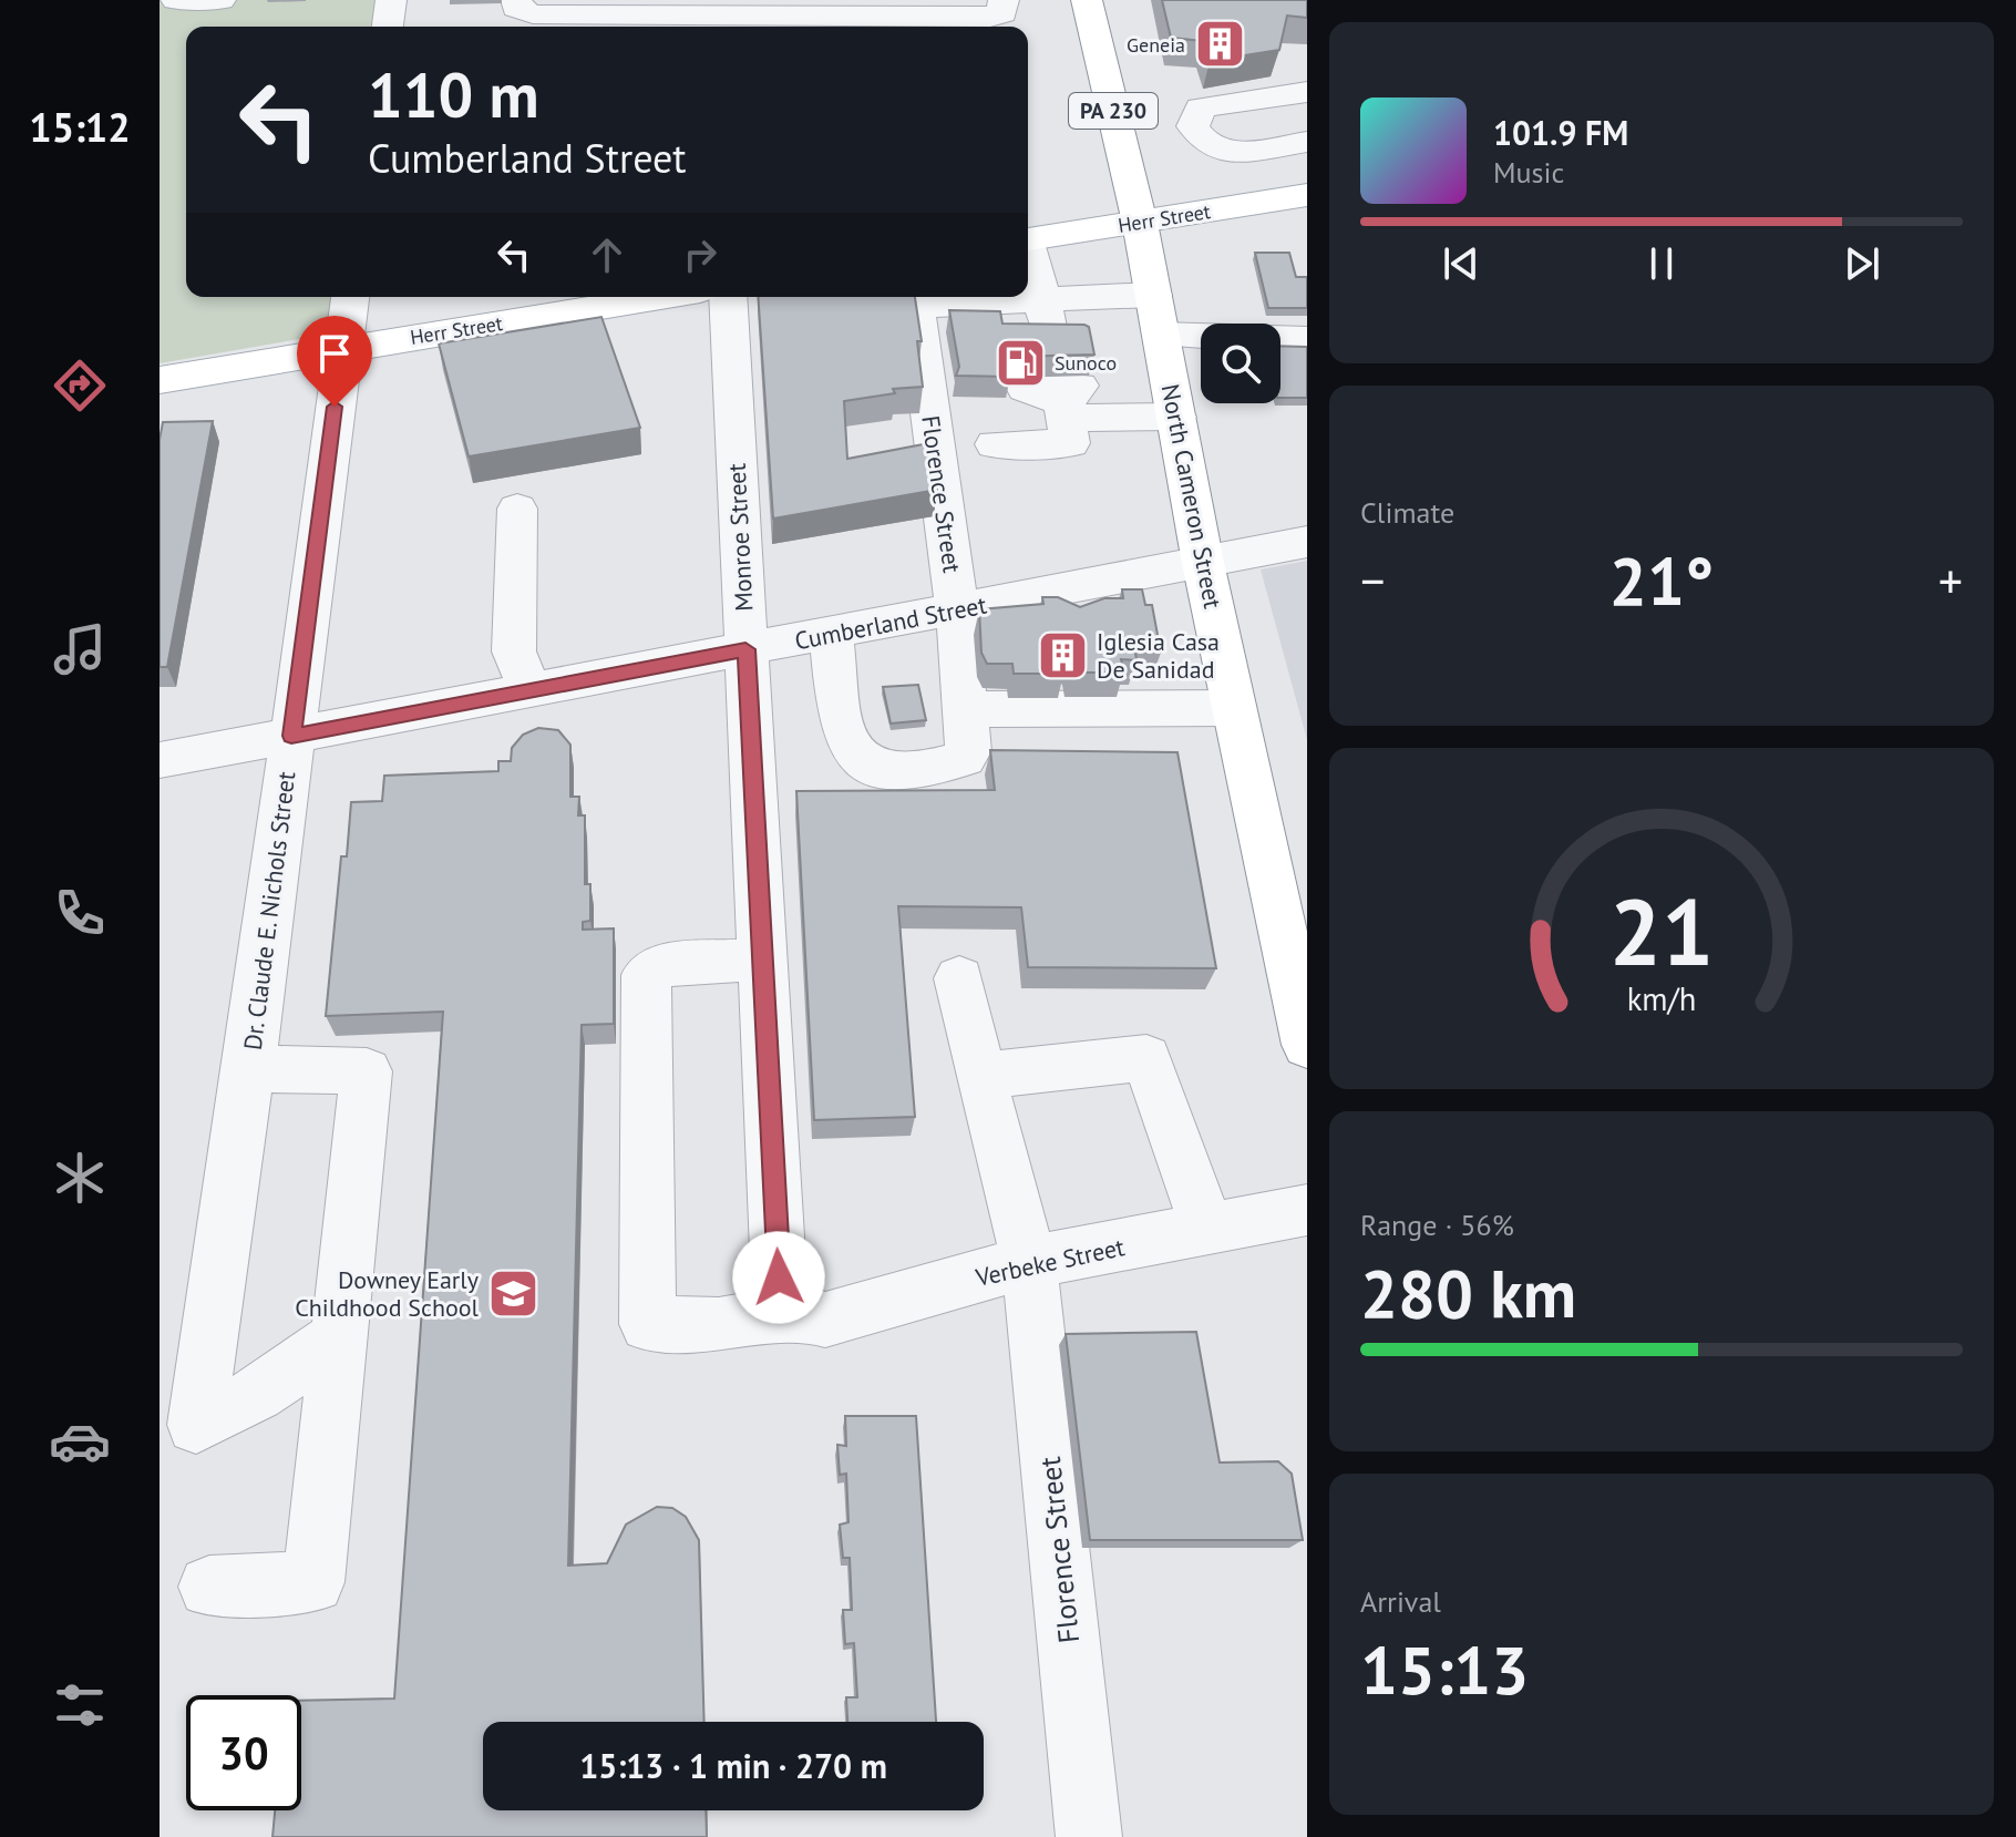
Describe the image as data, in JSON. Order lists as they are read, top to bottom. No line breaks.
{"streets":{"main road":["PA 230","Herr Street","North Cameron Street"],"street":["Florence Street","Monroe Street","Cumberland Street","Dr. Claude E. Nichols Street","Verbeke Street"]},"crossings":[["Herr Street","North Cameron Street"],["Herr Street","Dr. Claude E. Nichols Street"],["Florence Street","Cumberland Street"],["Florence Street","Verbeke Street"],["North Cameron Street","Cumberland Street"],["Monroe Street","Cumberland Street"],["Monroe Street","Verbeke Street"],["Cumberland Street","Dr. Claude E. Nichols Street"]],"places":{"building":["Geneia","Iglesia Casa De Sanidad"],"fuel station":["Sunoco"],"school or university":["Downey Early Childhood School"]},"page":{"tabs":"15:12","turn":["110 m","Cumberland Street"],"song":["101.9 FM","Music"],"tile":["Climate",["Range · 56%","280 km"],["Arrival","15:13"]],"heat":["−","21°","+"],"limit":"30","trip":"15:13 · 1 min · 270 m","gauge":["21","km/h"]}}
